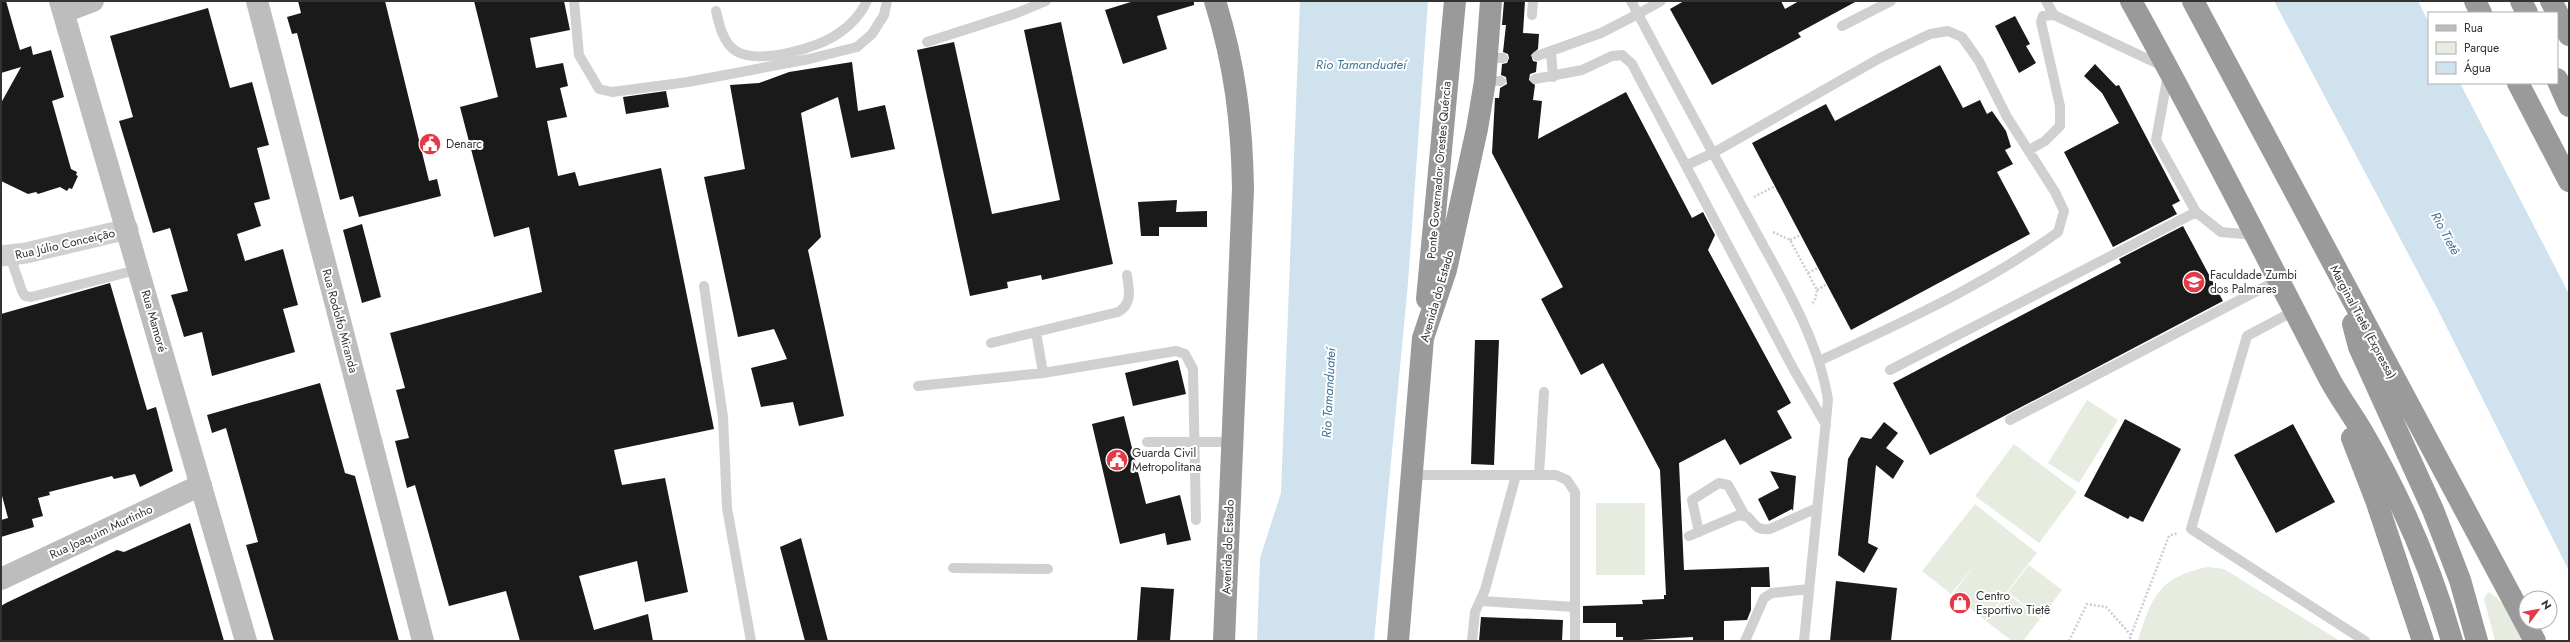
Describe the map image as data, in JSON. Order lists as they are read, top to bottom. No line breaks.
{"streets":{"highway":["Ponte Governador Orestes Quércia","Avenida do Estado","Marginal Tietê (Expressa)"],"street":["Rua Júlio Conceição","Rua Mamoré","Rua Rodolfo Miranda","Rua Joaquim Murtinho"]},"crossings":[["Ponte Governador Orestes Quércia","Avenida do Estado"],["Rua Júlio Conceição","Rua Mamoré"],["Rua Mamoré","Rua Joaquim Murtinho"]],"water":["Rio Tamanduateí","Rio Tietê"],"places":{"public building":["Denarc","Guarda Civil Metropolitana"],"school or university":["Faculdade Zumbi dos Palmares"],"shop":["Centro Esportivo Tietê"]},"legend":["Rua","Parque","Água"],"north":"top right"}
